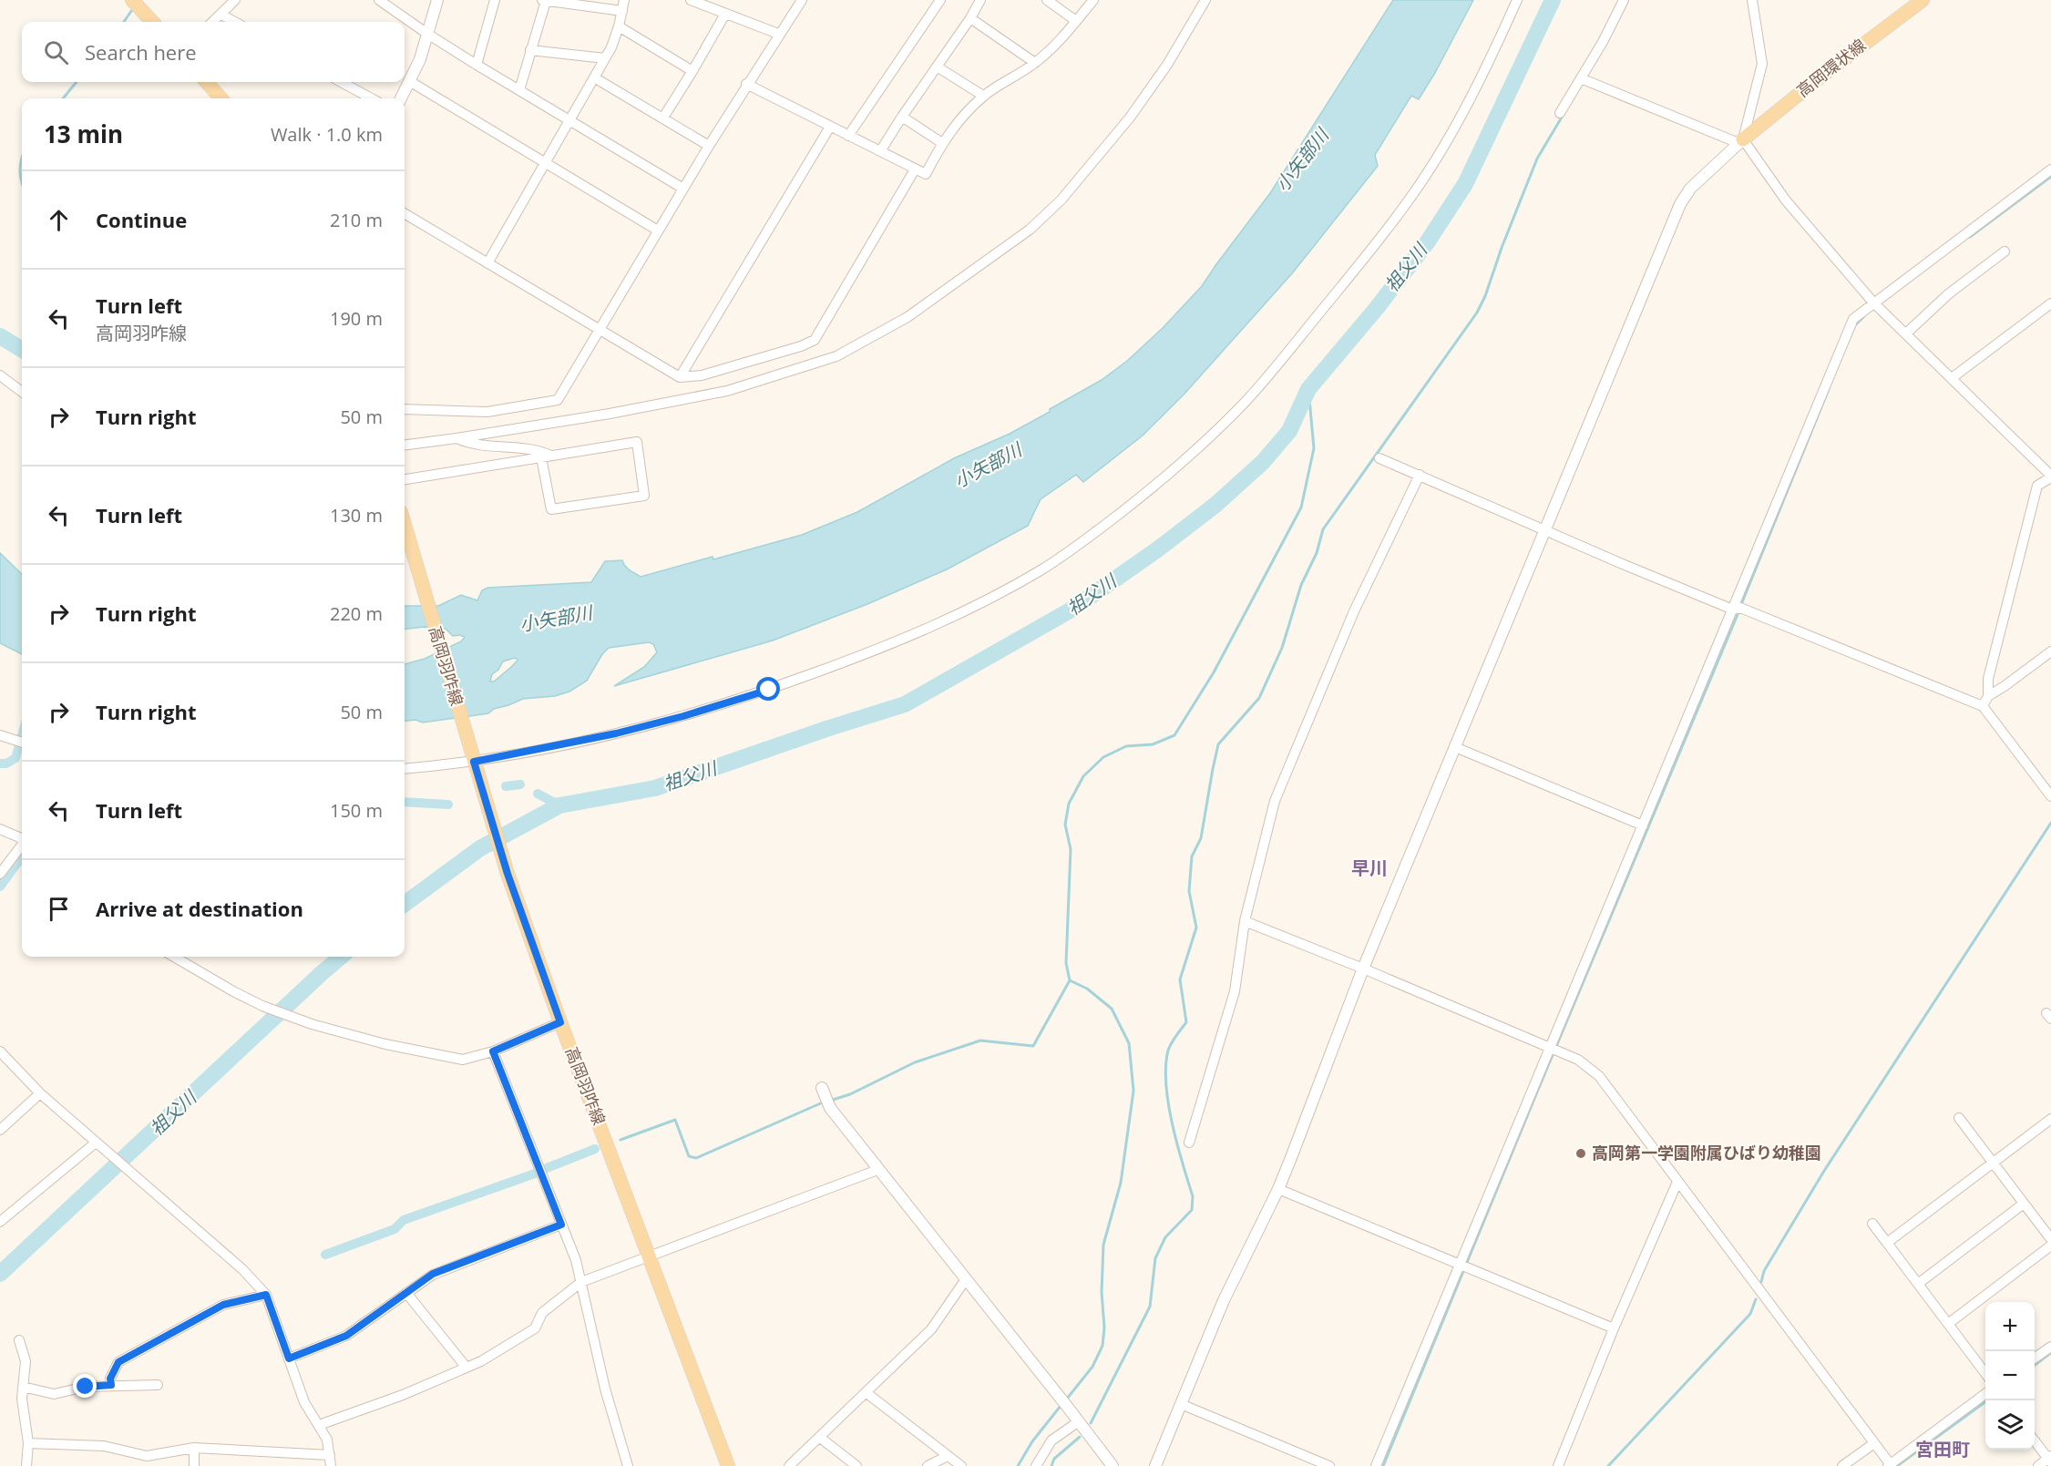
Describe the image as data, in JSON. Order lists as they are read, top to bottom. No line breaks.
{"streets":{"main road":["高岡環状線","高岡羽咋線"]},"districts":["早川","宮田町"],"water":["小矢部川","祖父川"],"places":["高岡第一学園附属ひばり幼稚園"],"page":{"search":"Search here","heading":["13 min","Walk · 1.0 km"],"list":[["Continue","210 m"],["Turn left","高岡羽咋線","190 m"],["Turn right","50 m"],["Turn left","130 m"],["Turn right","220 m"],["Turn right","50 m"],["Turn left","150 m"],"Arrive at destination"],"map_buttons":["+","−"]}}
